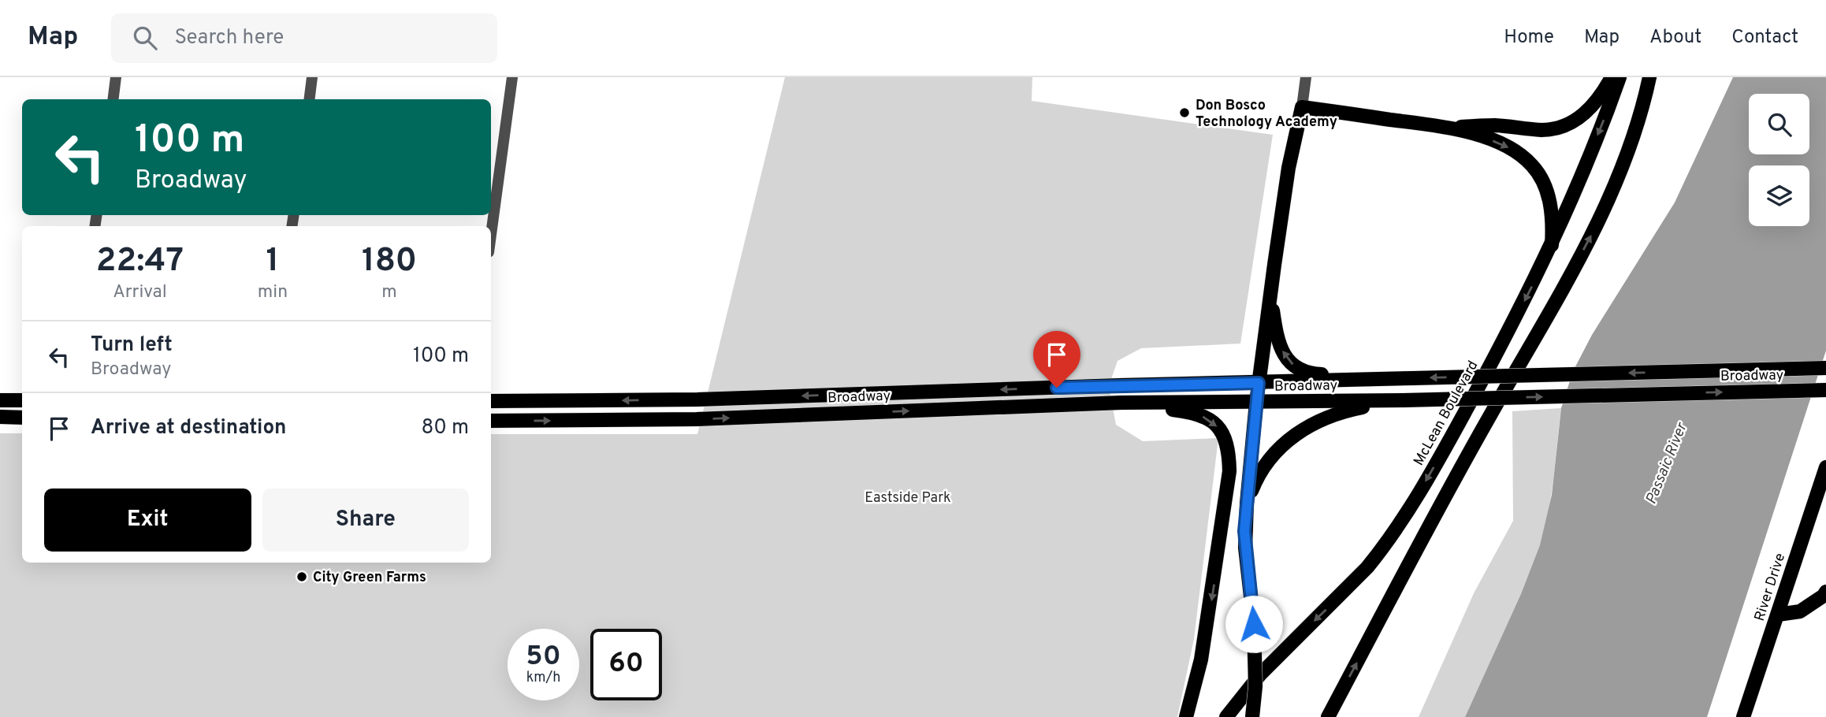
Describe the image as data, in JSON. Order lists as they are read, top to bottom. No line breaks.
{"streets":{"main road":["Broadway","McLean Boulevard","River Drive"]},"water":["Passaic River"],"parks":["Eastside Park"],"places":["Don Bosco Technology Academy","City Green Farms"],"page":{"header":"Map","search":"Search here","nav":["Home","Map","About","Contact"],"turn":["100 m","Broadway"],"eta":["22:47","Arrival","1","min","180","m"],"list":[{"name":"Turn left","note":"Broadway","value":"100 m"},{"name":"Arrive at destination","value":"80 m"}],"buttons":["Exit","Share"],"speed":"50 km/h","limit":"60"}}
